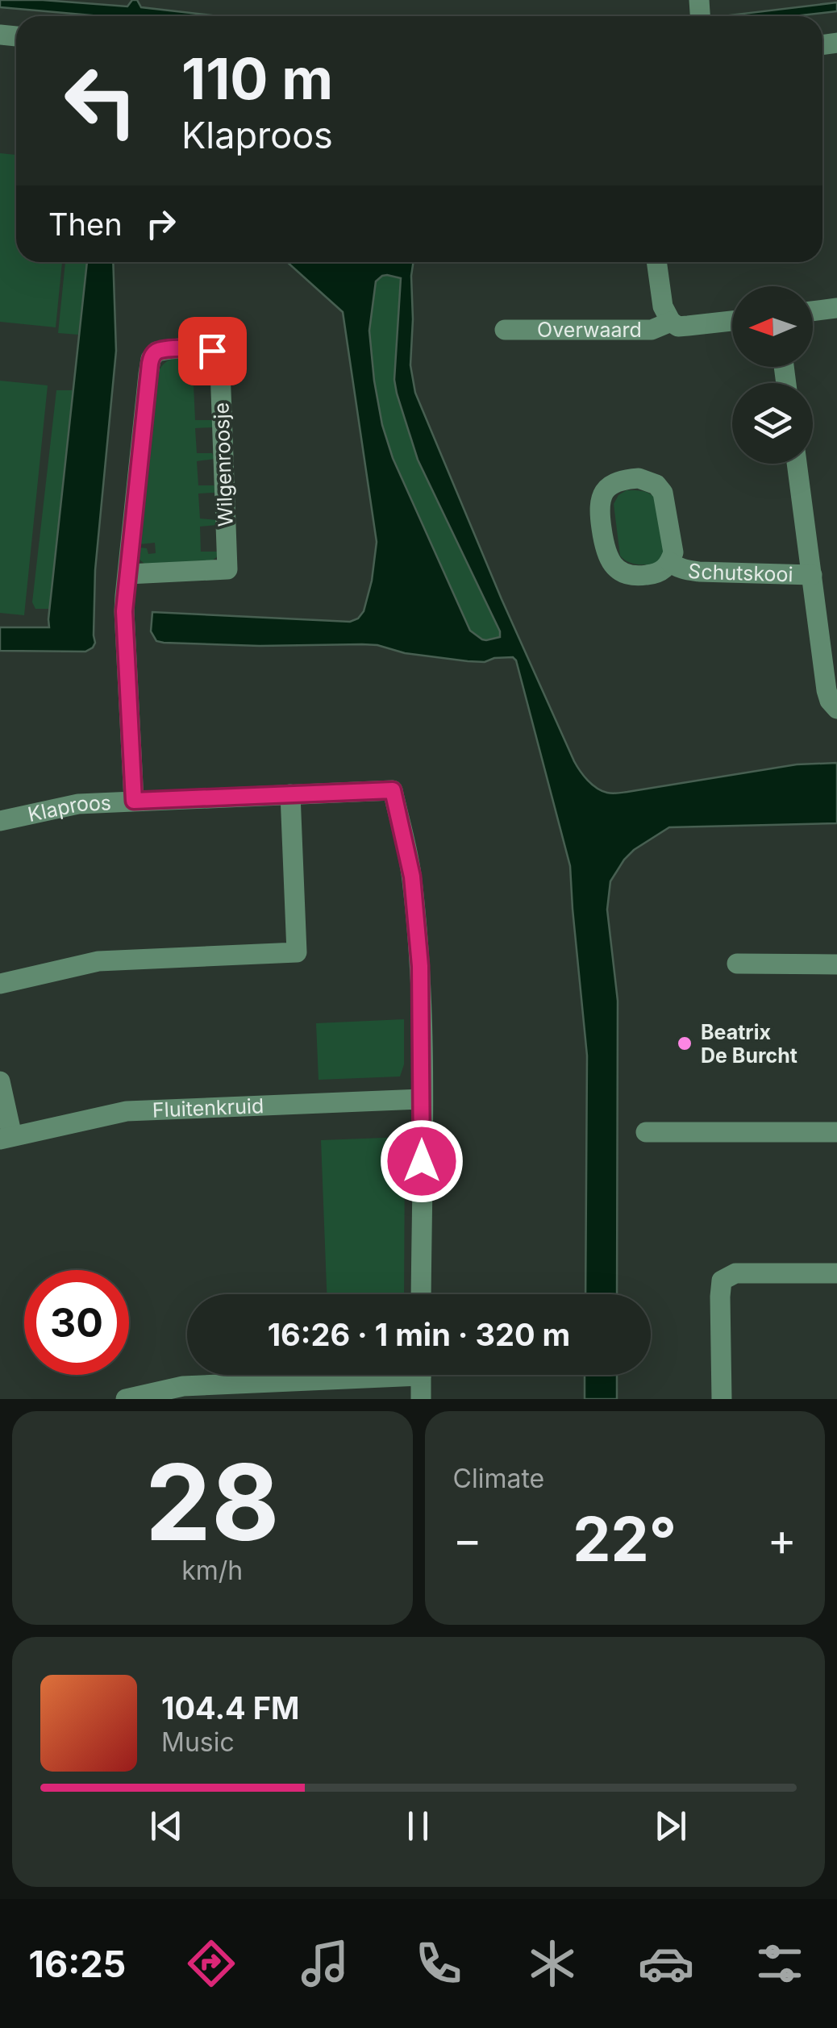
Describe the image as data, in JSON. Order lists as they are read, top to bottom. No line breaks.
{"streets":{"street":["Overwaard","Wilgenroosje","Schutskooi","Klaproos","Fluitenkruid"]},"crossings":[["Wilgenroosje","Klaproos"],["Klaproos","Fluitenkruid"]],"places":["Beatrix De Burcht"],"north":"left","page":{"turn":["110 m","Klaproos"],"then":"Then","limit":"30","trip":"16:26 · 1 min · 320 m","tile":[["28","km/h"],"Climate"],"heat":["−","22°","+"],"song":["104.4 FM","Music"],"tabs":"16:25"}}
